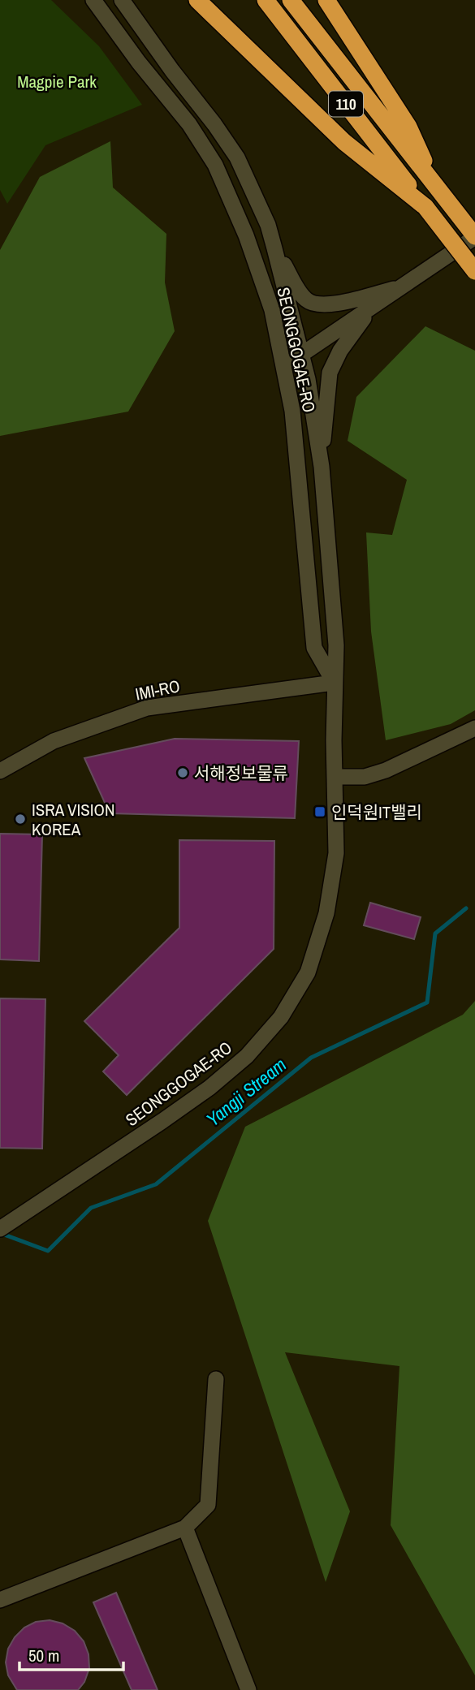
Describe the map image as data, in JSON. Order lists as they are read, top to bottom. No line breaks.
{"streets":{"highway":["110"],"street":["SEONGGOGAE-RO","IMI-RO"]},"crossings":[["SEONGGOGAE-RO","IMI-RO"]],"water":["Yangji Stream"],"parks":["Magpie Park"],"places":{"other":["서해정보물류","ISRA VISION KOREA"],"transit":["인덕원IT밸리"]},"scale_bar":"50 m"}
